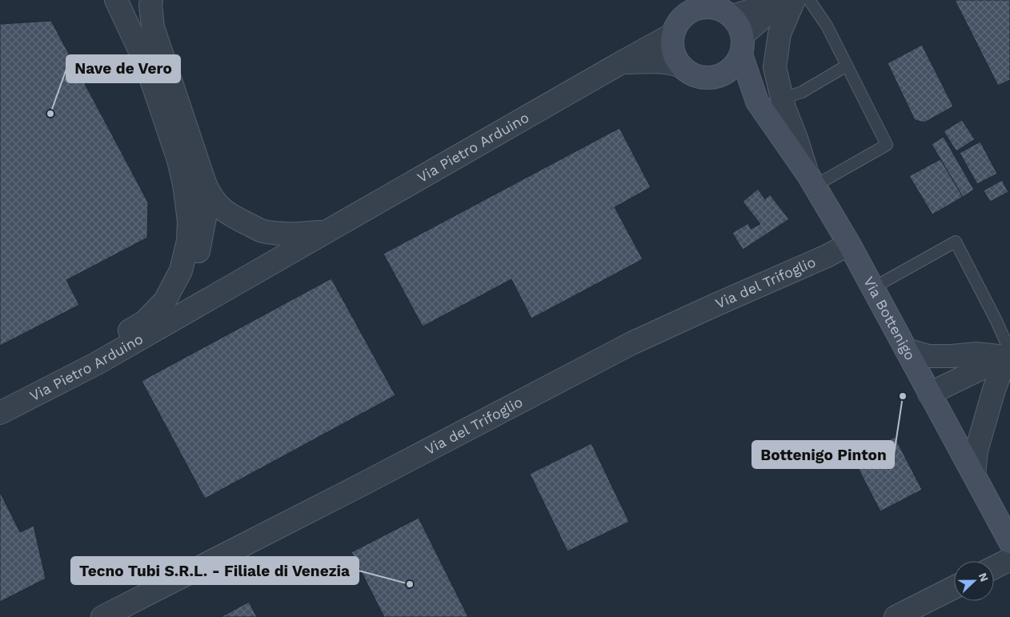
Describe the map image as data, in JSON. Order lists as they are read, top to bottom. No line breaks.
{"streets":{"street":["Via Pietro Arduino","Via del Trifoglio","Via Bottenigo"]},"crossings":[["Via Pietro Arduino","Via Bottenigo"],["Via del Trifoglio","Via Bottenigo"]],"places":["Nave de Vero","Bottenigo Pinton","Tecno Tubi S.R.L. - Filiale di Venezia"],"north":"right"}
